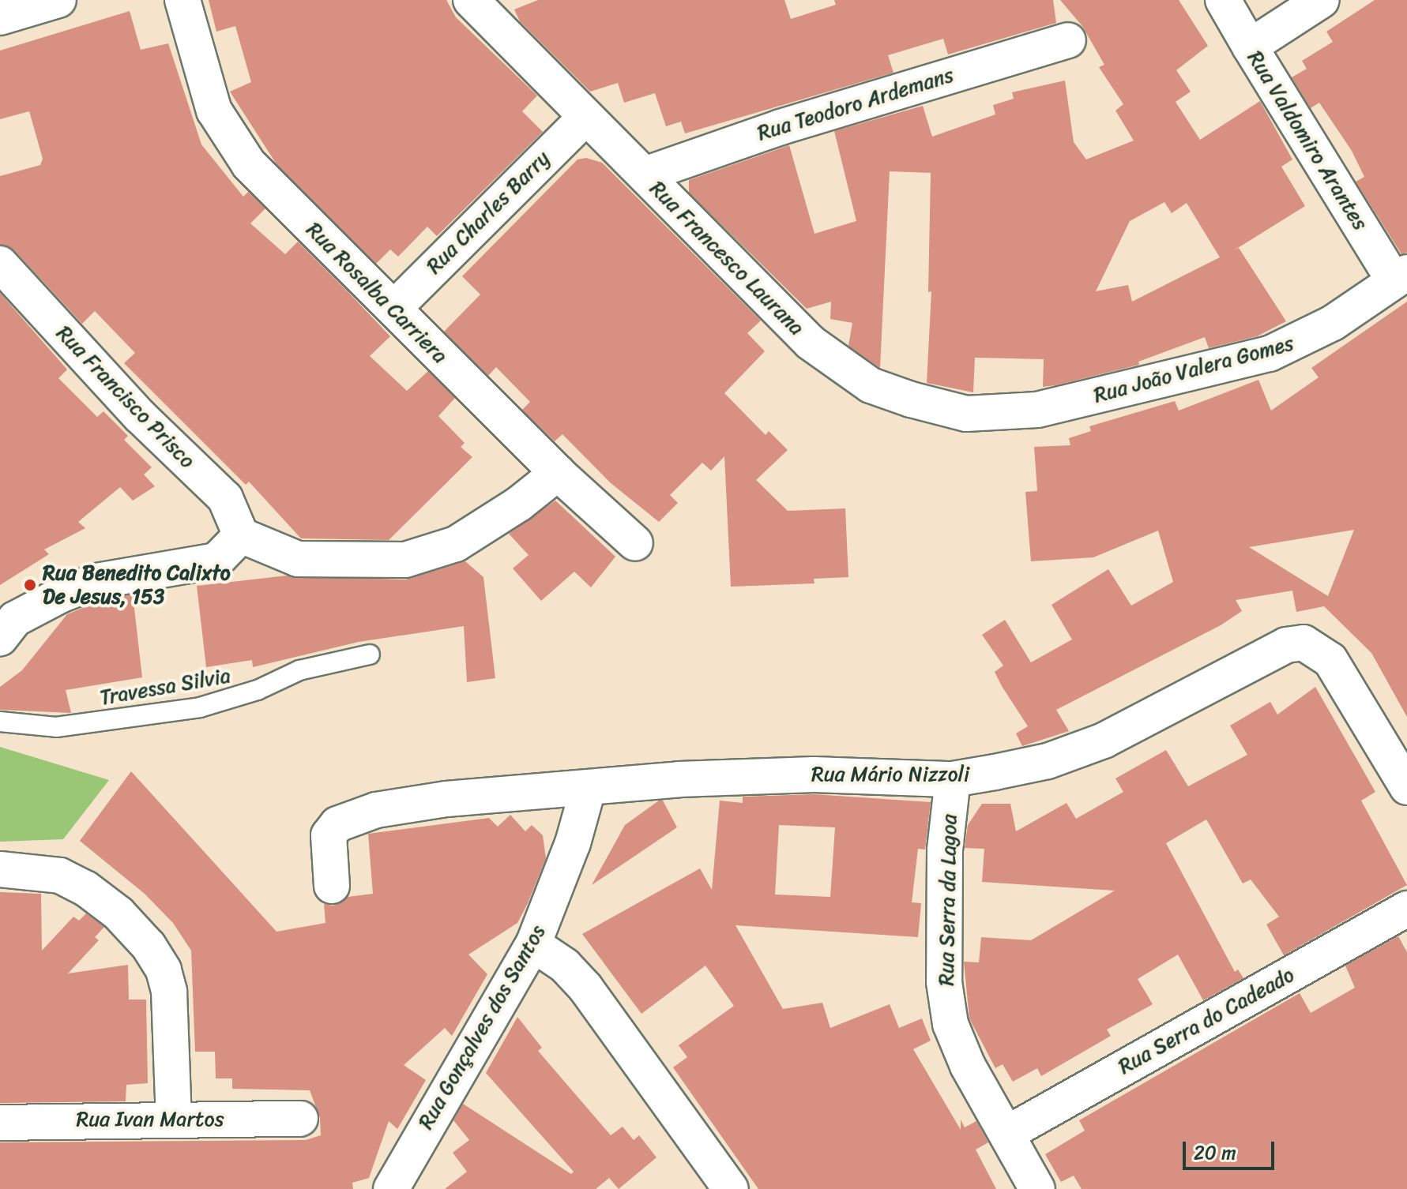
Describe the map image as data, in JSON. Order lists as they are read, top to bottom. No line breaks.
{"streets":{"street":["Rua Teodoro Ardemans","Rua Valdomiro Arantes","Rua Charles Barry","Rua Francesco Laurana","Rua Rosalba Carriera","Rua João Valera Gomes","Rua Francisco Prisco","Rua Mário Nizzoli","Rua Serra da Lagoa","Rua Serra do Cadeado","Rua Gonçalves dos Santos","Rua Ivan Martos"],"lane":["Travessa Silvia"]},"crossings":[["Rua Teodoro Ardemans","Rua Francesco Laurana"],["Rua Valdomiro Arantes","Rua João Valera Gomes"],["Rua Charles Barry","Rua Francesco Laurana"],["Rua Charles Barry","Rua Rosalba Carriera"],["Rua Francesco Laurana","Rua João Valera Gomes"],["Rua Mário Nizzoli","Rua Serra da Lagoa"],["Rua Mário Nizzoli","Rua Gonçalves dos Santos"],["Rua Serra da Lagoa","Rua Serra do Cadeado"]],"places":["Rua Benedito Calixto De Jesus, 153"],"scale_bar":"20 m"}
